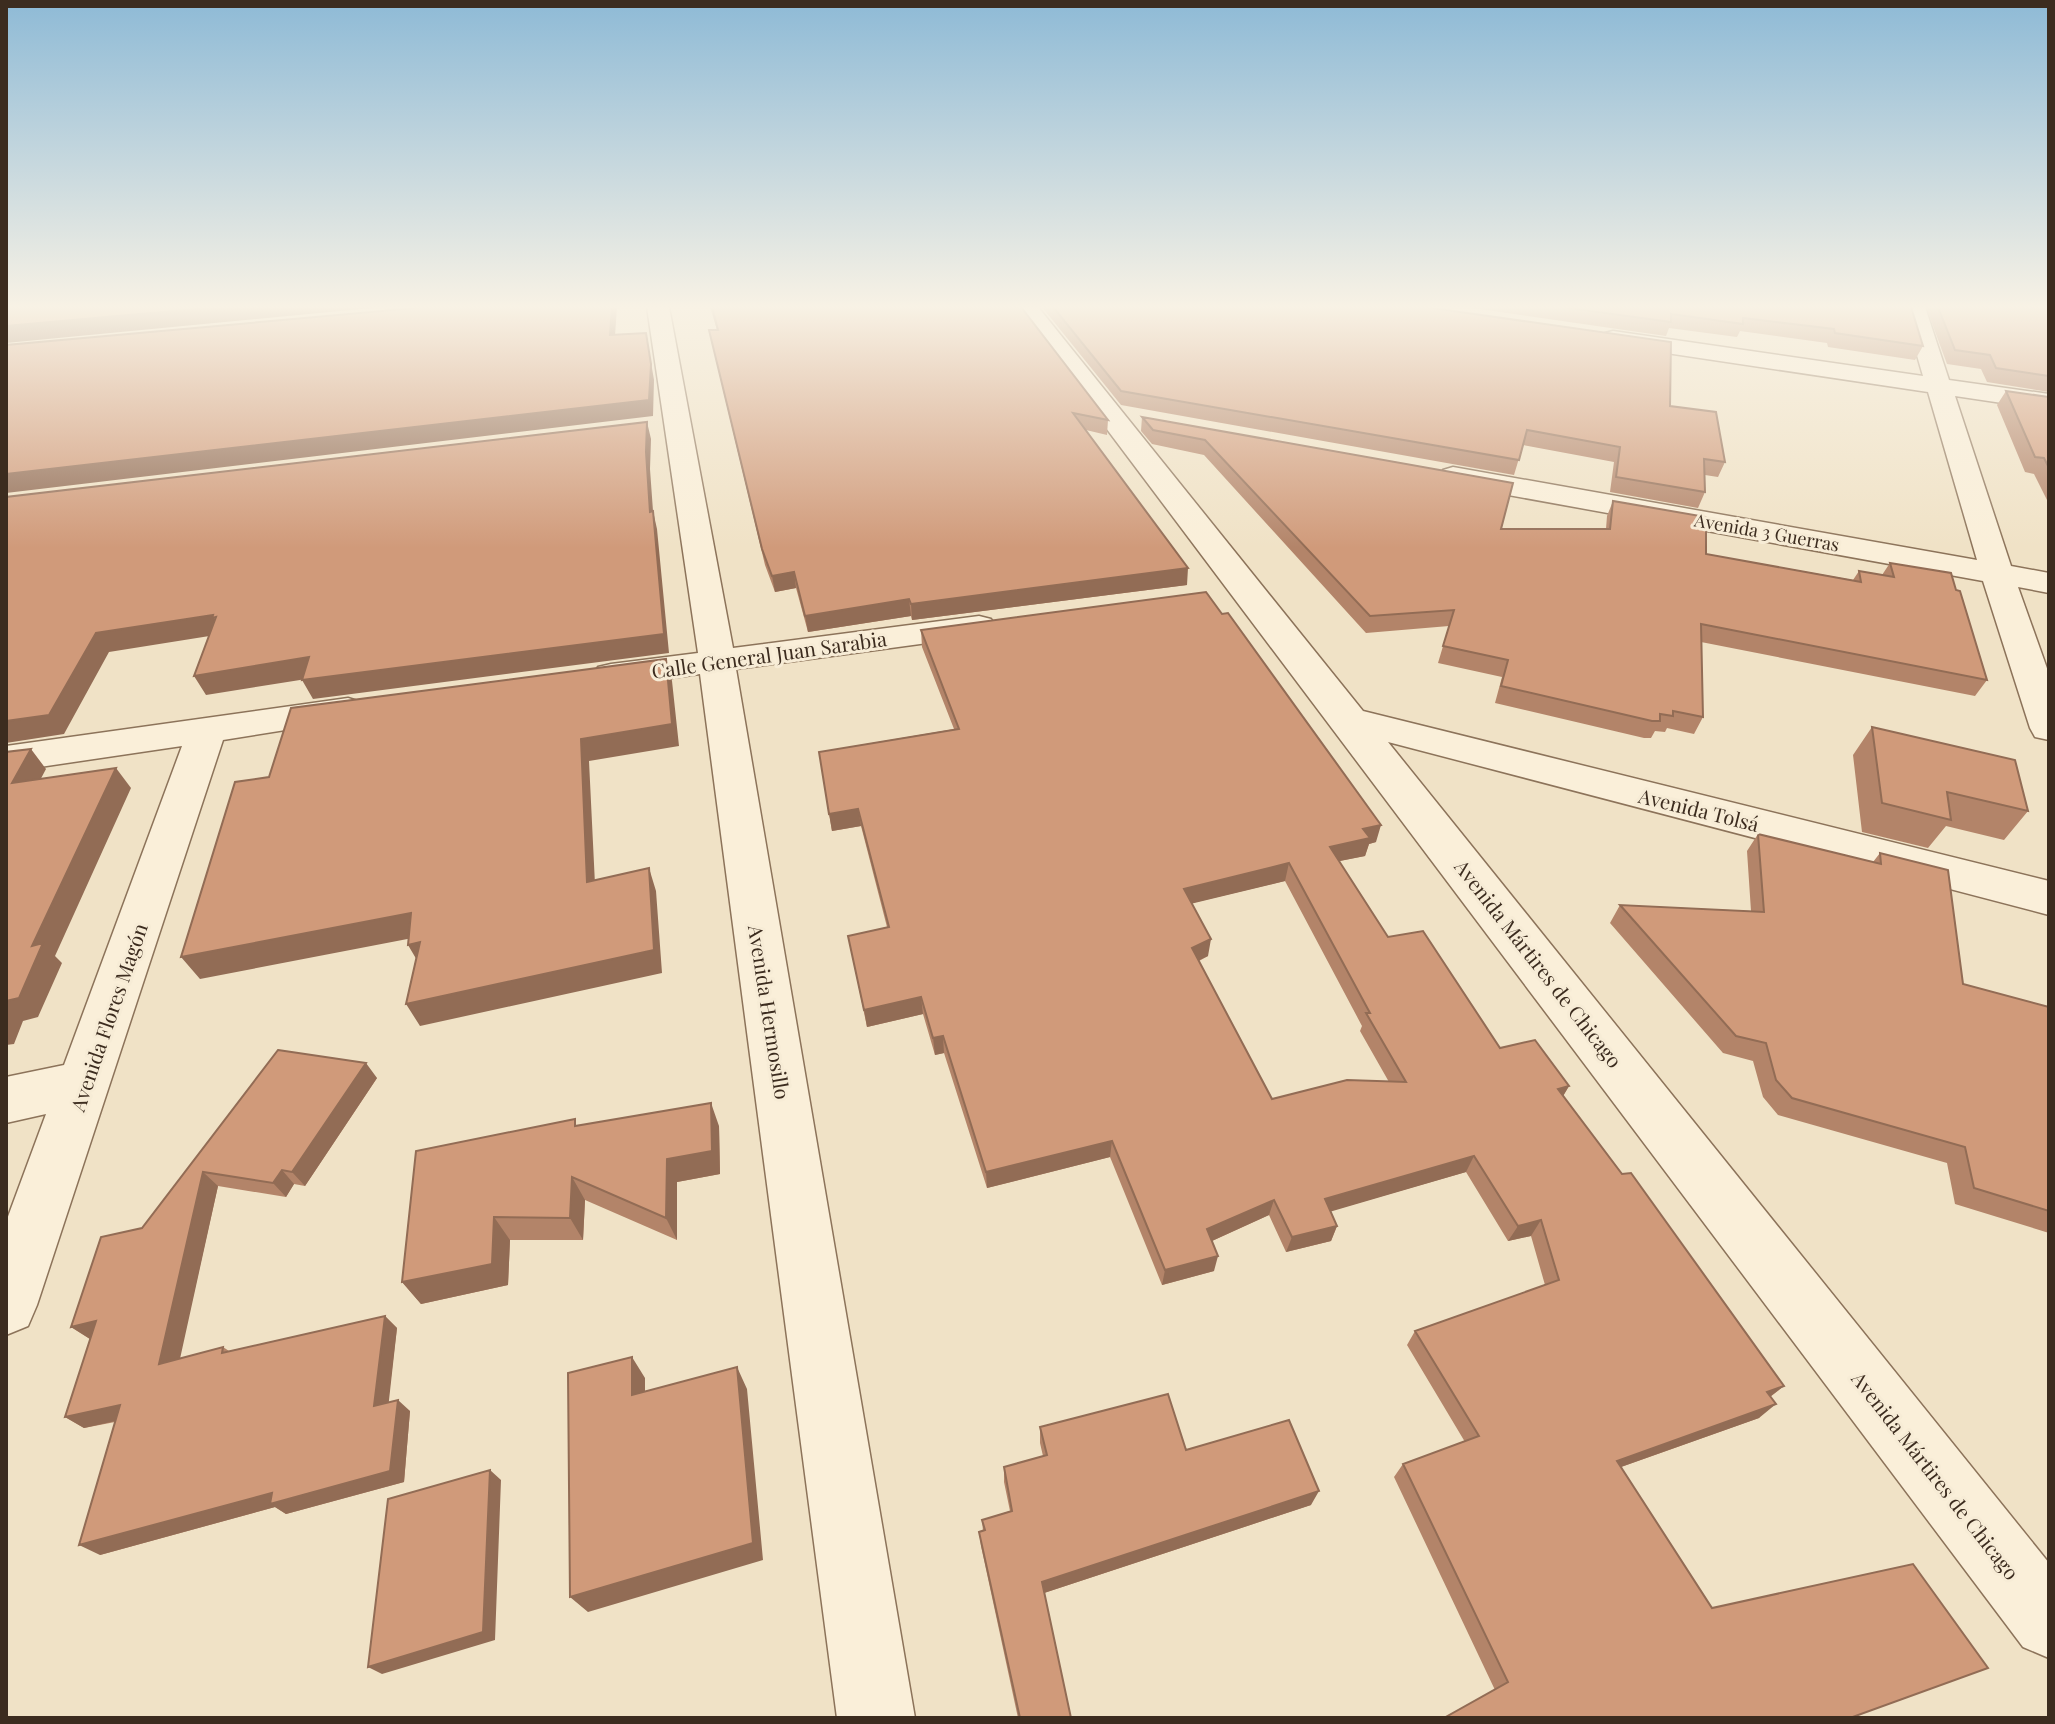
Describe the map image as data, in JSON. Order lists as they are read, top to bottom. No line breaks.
{"streets":{"street":["Avenida 3 Guerras","Calle General Juan Sarabia","Avenida Tolsá","Avenida Mártires de Chicago","Avenida Hermosillo","Avenida Flores Magón"]},"crossings":[["Calle General Juan Sarabia","Avenida Hermosillo"],["Avenida Tolsá","Avenida Mártires de Chicago"]]}
